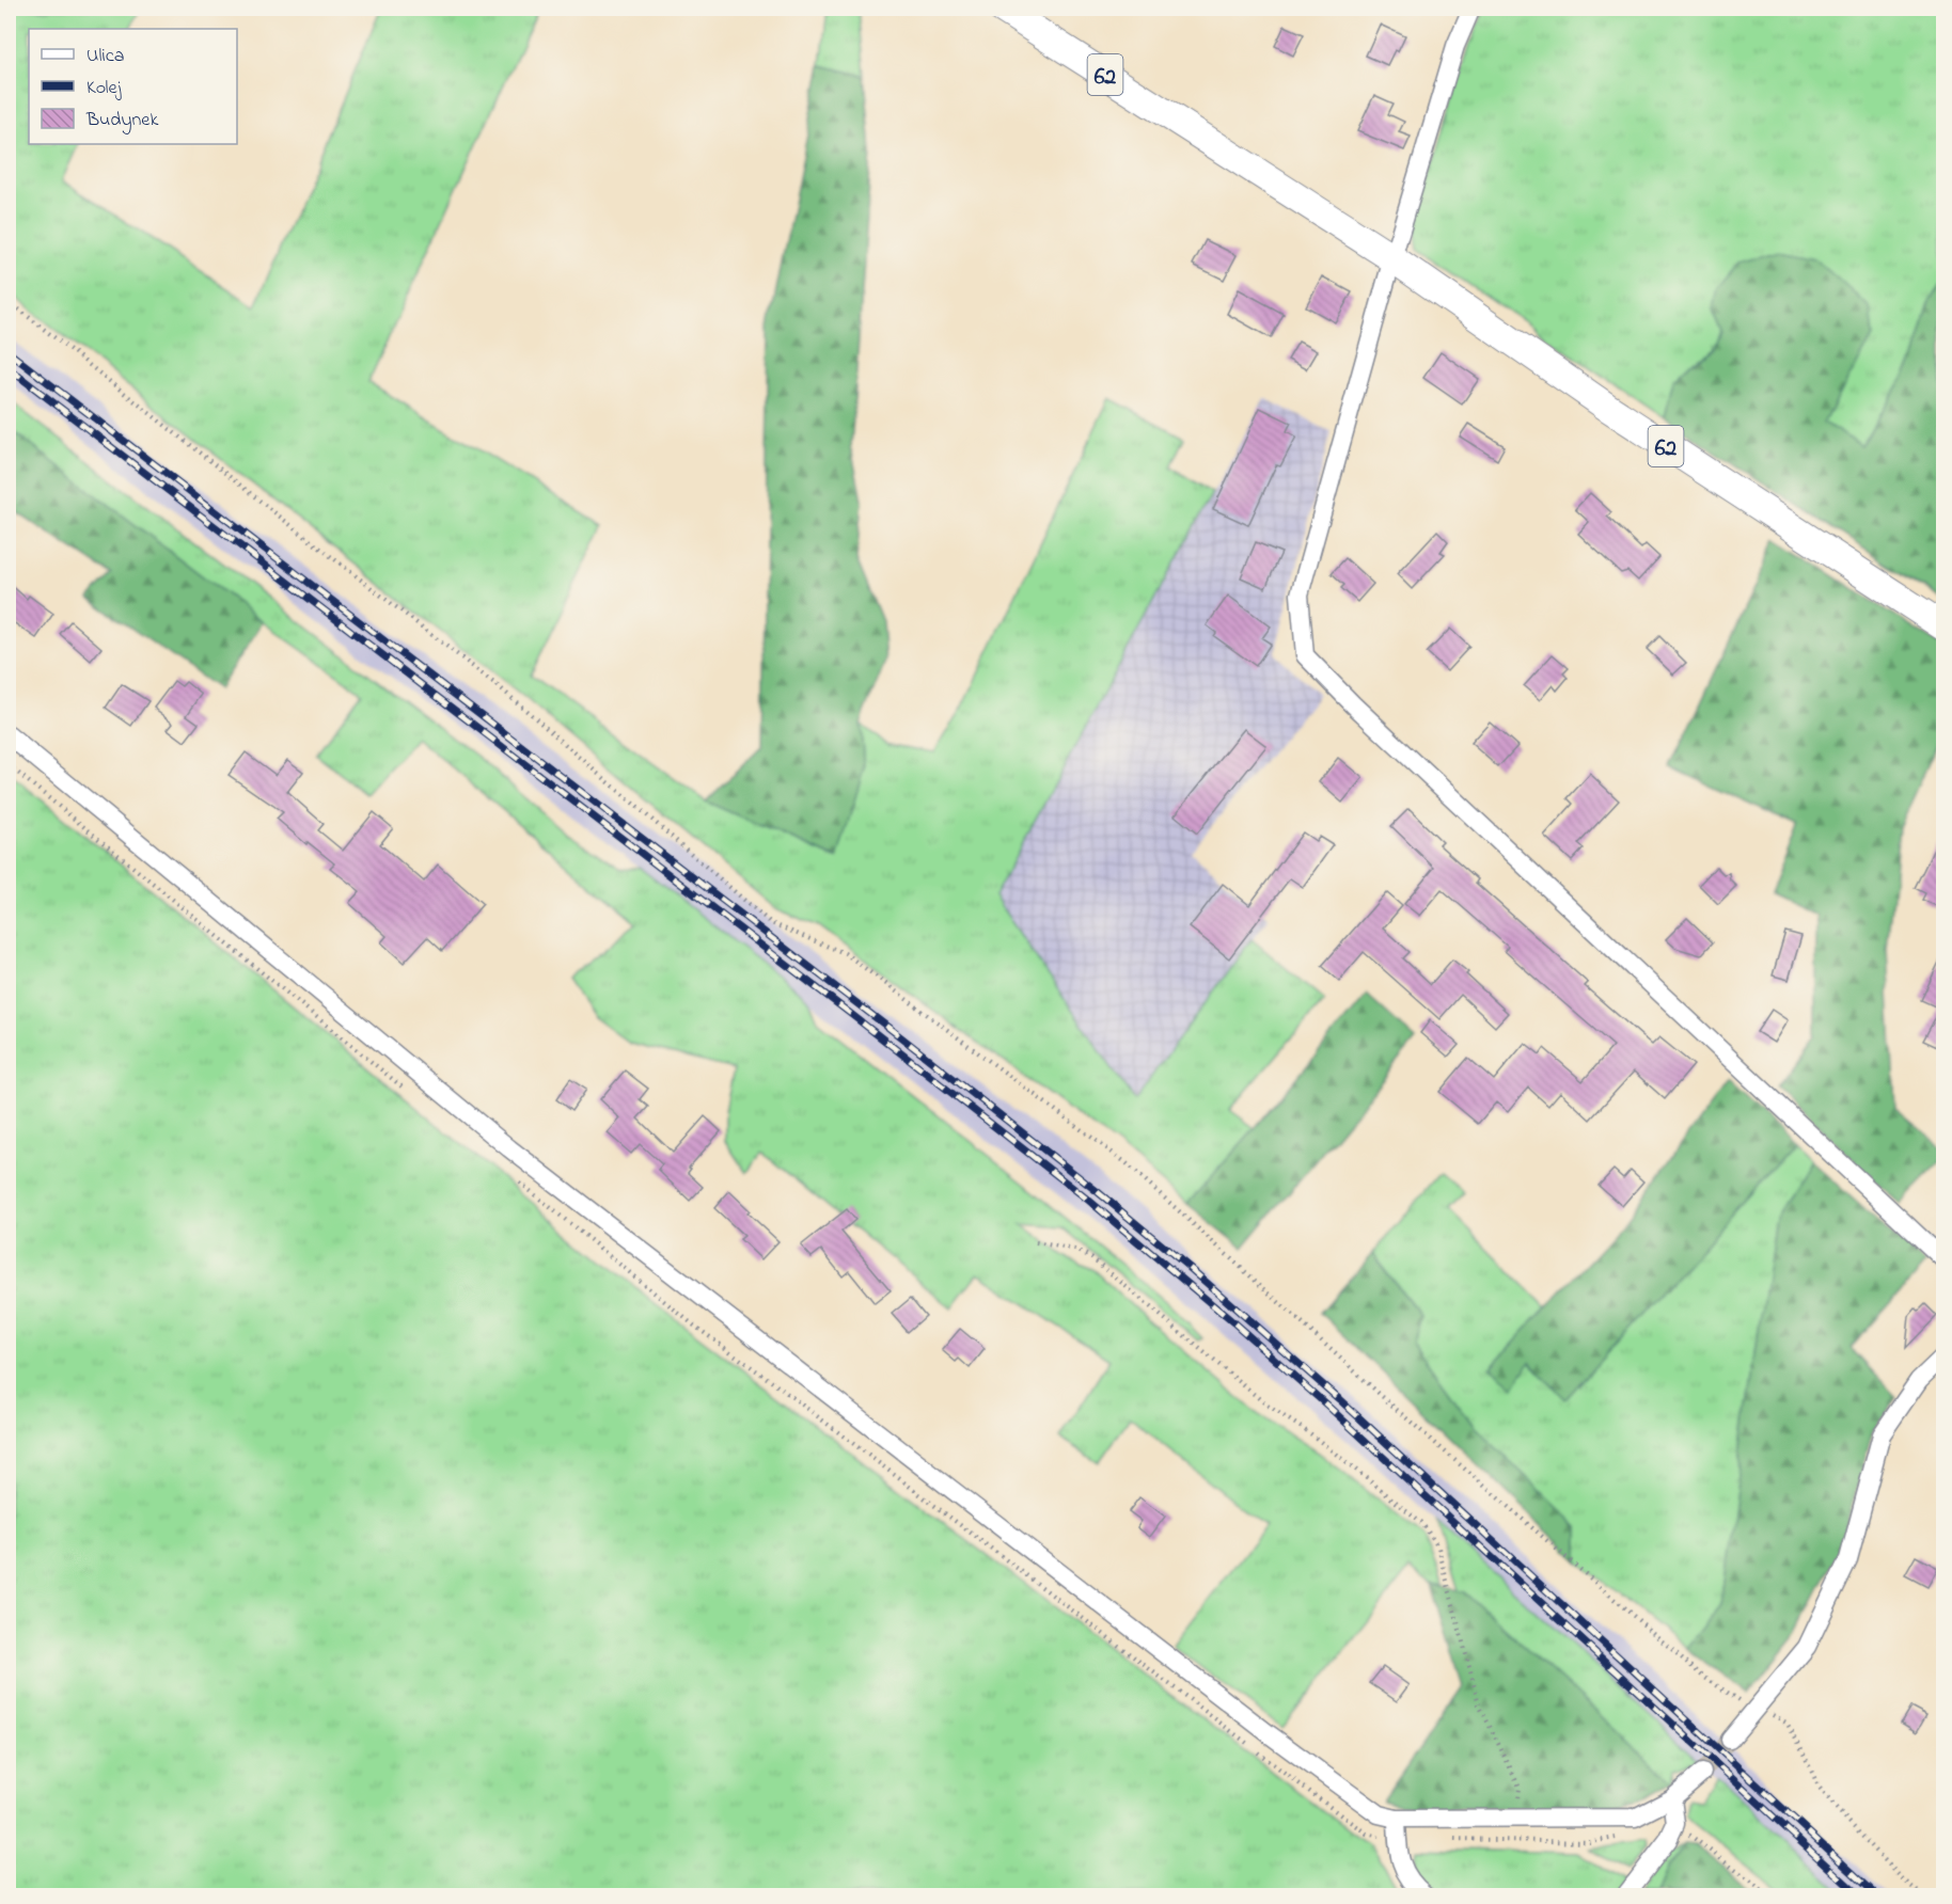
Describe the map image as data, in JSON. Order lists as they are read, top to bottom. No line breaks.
{"streets":{"main road":["62"]},"legend":["Ulica","Kolej","Budynek"]}
